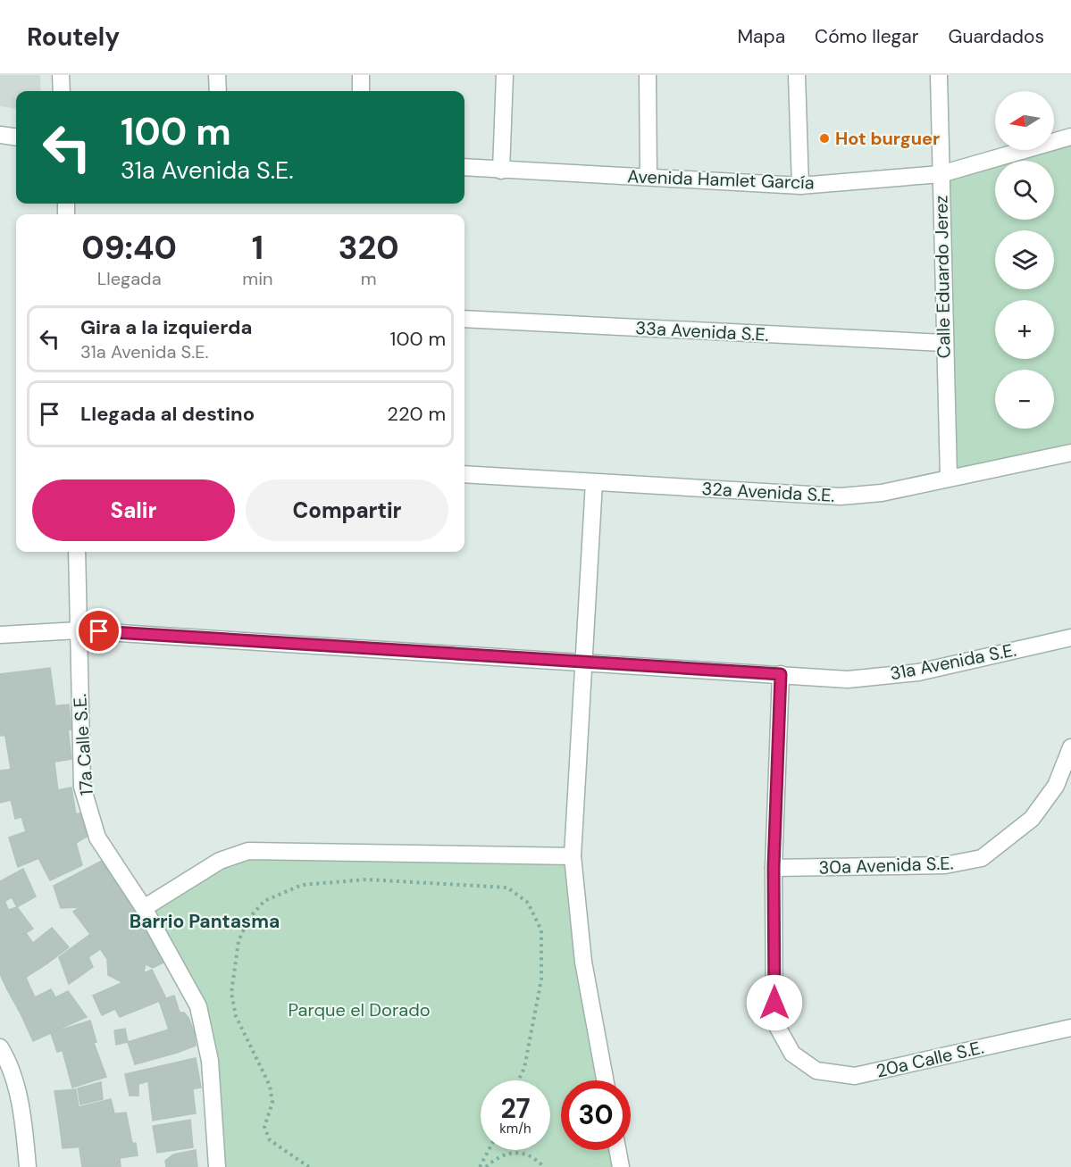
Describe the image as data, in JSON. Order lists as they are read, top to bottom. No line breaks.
{"streets":{"street":["Avenida Hamlet García","Calle Eduardo Jerez","33a Avenida S.E.","32a Avenida S.E.","31a Avenida S.E.","17a Calle S.E.","30a Avenida S.E.","20a Calle S.E."]},"crossings":[["Avenida Hamlet García","Calle Eduardo Jerez"],["Calle Eduardo Jerez","33a Avenida S.E."],["Calle Eduardo Jerez","32a Avenida S.E."],["31a Avenida S.E.","17a Calle S.E."],["30a Avenida S.E.","20a Calle S.E."]],"districts":["Barrio Pantasma"],"parks":["Parque el Dorado"],"places":["Hot burguer"],"north":"left","page":{"header":"Routely","nav":["Mapa","Cómo llegar","Guardados"],"map_buttons":["+","−"],"turn":["100 m","31a Avenida S.E."],"eta":["09:40","Llegada","1","min","320","m"],"list":[{"name":"Gira a la izquierda","note":"31a Avenida S.E.","value":"100 m"},{"name":"Llegada al destino","value":"220 m"}],"buttons":["Salir","Compartir"],"speed":"27 km/h","limit":"30"}}
